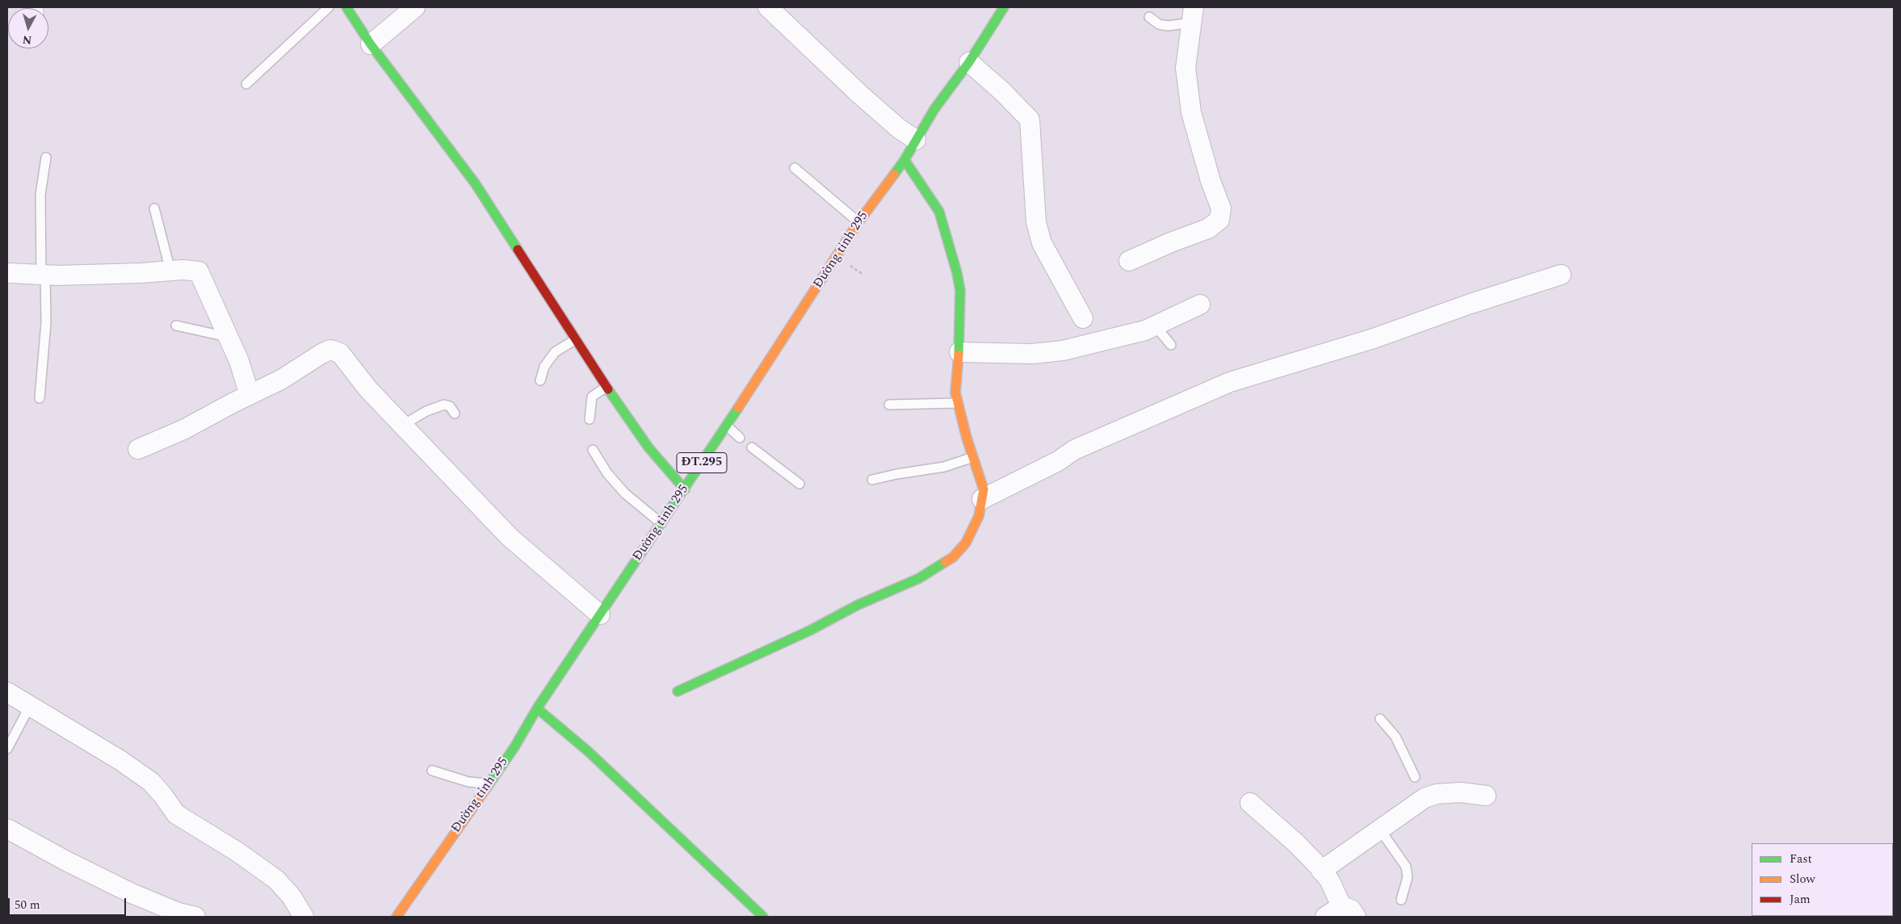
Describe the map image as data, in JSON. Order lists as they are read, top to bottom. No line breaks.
{"streets":{"street":["Đường tỉnh 295","ĐT.295"]},"legend":["Fast","Slow","Jam"],"scale_bar":"50 m","north":"bottom"}
